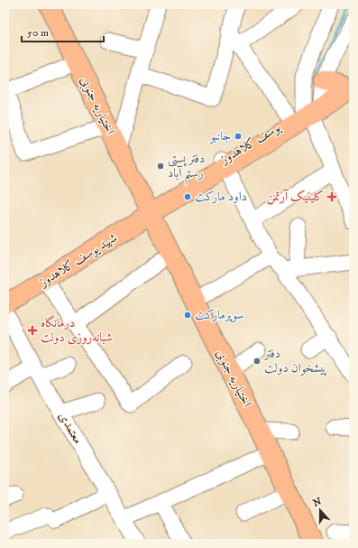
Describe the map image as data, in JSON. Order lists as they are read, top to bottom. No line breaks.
{"streets":{"main road":["اختیاریه جنوبی","یوسف کلاهدوز","شهید یوسف کلاهدوز"],"street":["معتمدی"]},"crossings":[["اختیاریه جنوبی","یوسف کلاهدوز"],["اختیاریه جنوبی","شهید یوسف کلاهدوز"],["یوسف کلاهدوز","شهید یوسف کلاهدوز"]],"places":{"other":["جانبو","دفتر پستی رستم آباد","داود مارکت","سوپرمارکت","دفتر پیشخوان دولت"],"health":["کلینیک آرتمن","درمانگاه شبانه‌روزی دولت"]},"scale_bar":"50 m","north":"top"}
